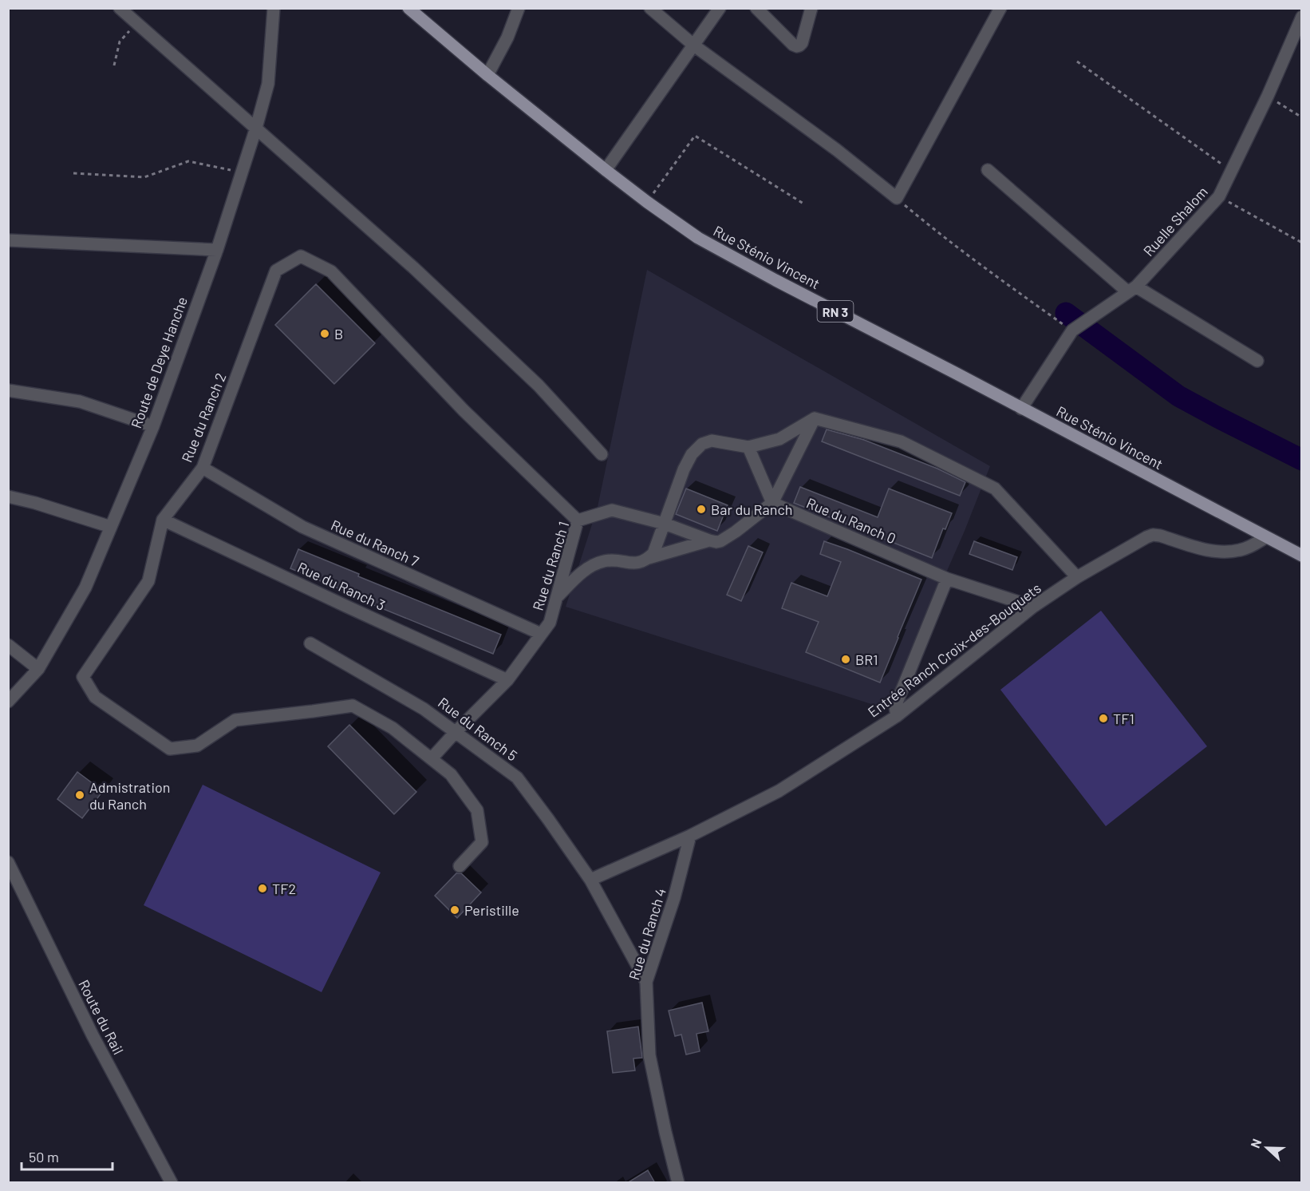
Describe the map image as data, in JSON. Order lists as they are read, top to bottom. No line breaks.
{"streets":{"main road":["Rue Sténio Vincent","RN 3"],"street":["Ruelle Shalom","Route de Deye Hanche","Rue du Ranch 2","Rue du Ranch 0","Rue du Ranch 7","Rue du Ranch 1","Rue du Ranch 3","Entrée Ranch Croix-des-Bouquets","Rue du Ranch 5","Rue du Ranch 4","Route du Rail"]},"crossings":[["Ruelle Shalom","Rue Sténio Vincent"],["Rue Sténio Vincent","Entrée Ranch Croix-des-Bouquets"],["Rue du Ranch 2","Rue du Ranch 7"],["Rue du Ranch 2","Rue du Ranch 1"],["Rue du Ranch 2","Rue du Ranch 3"],["Rue du Ranch 0","Rue du Ranch 1"],["Rue du Ranch 0","Entrée Ranch Croix-des-Bouquets"],["Rue du Ranch 7","Rue du Ranch 1"],["Rue du Ranch 1","Rue du Ranch 3"],["Rue du Ranch 1","Rue du Ranch 5"],["Entrée Ranch Croix-des-Bouquets","Rue du Ranch 5"],["Entrée Ranch Croix-des-Bouquets","Rue du Ranch 4"],["Rue du Ranch 5","Rue du Ranch 4"]],"places":["B","Bar du Ranch","BR1","TF1","Admistration du Ranch","TF2","Peristille"],"scale_bar":"50 m","north":"left"}
